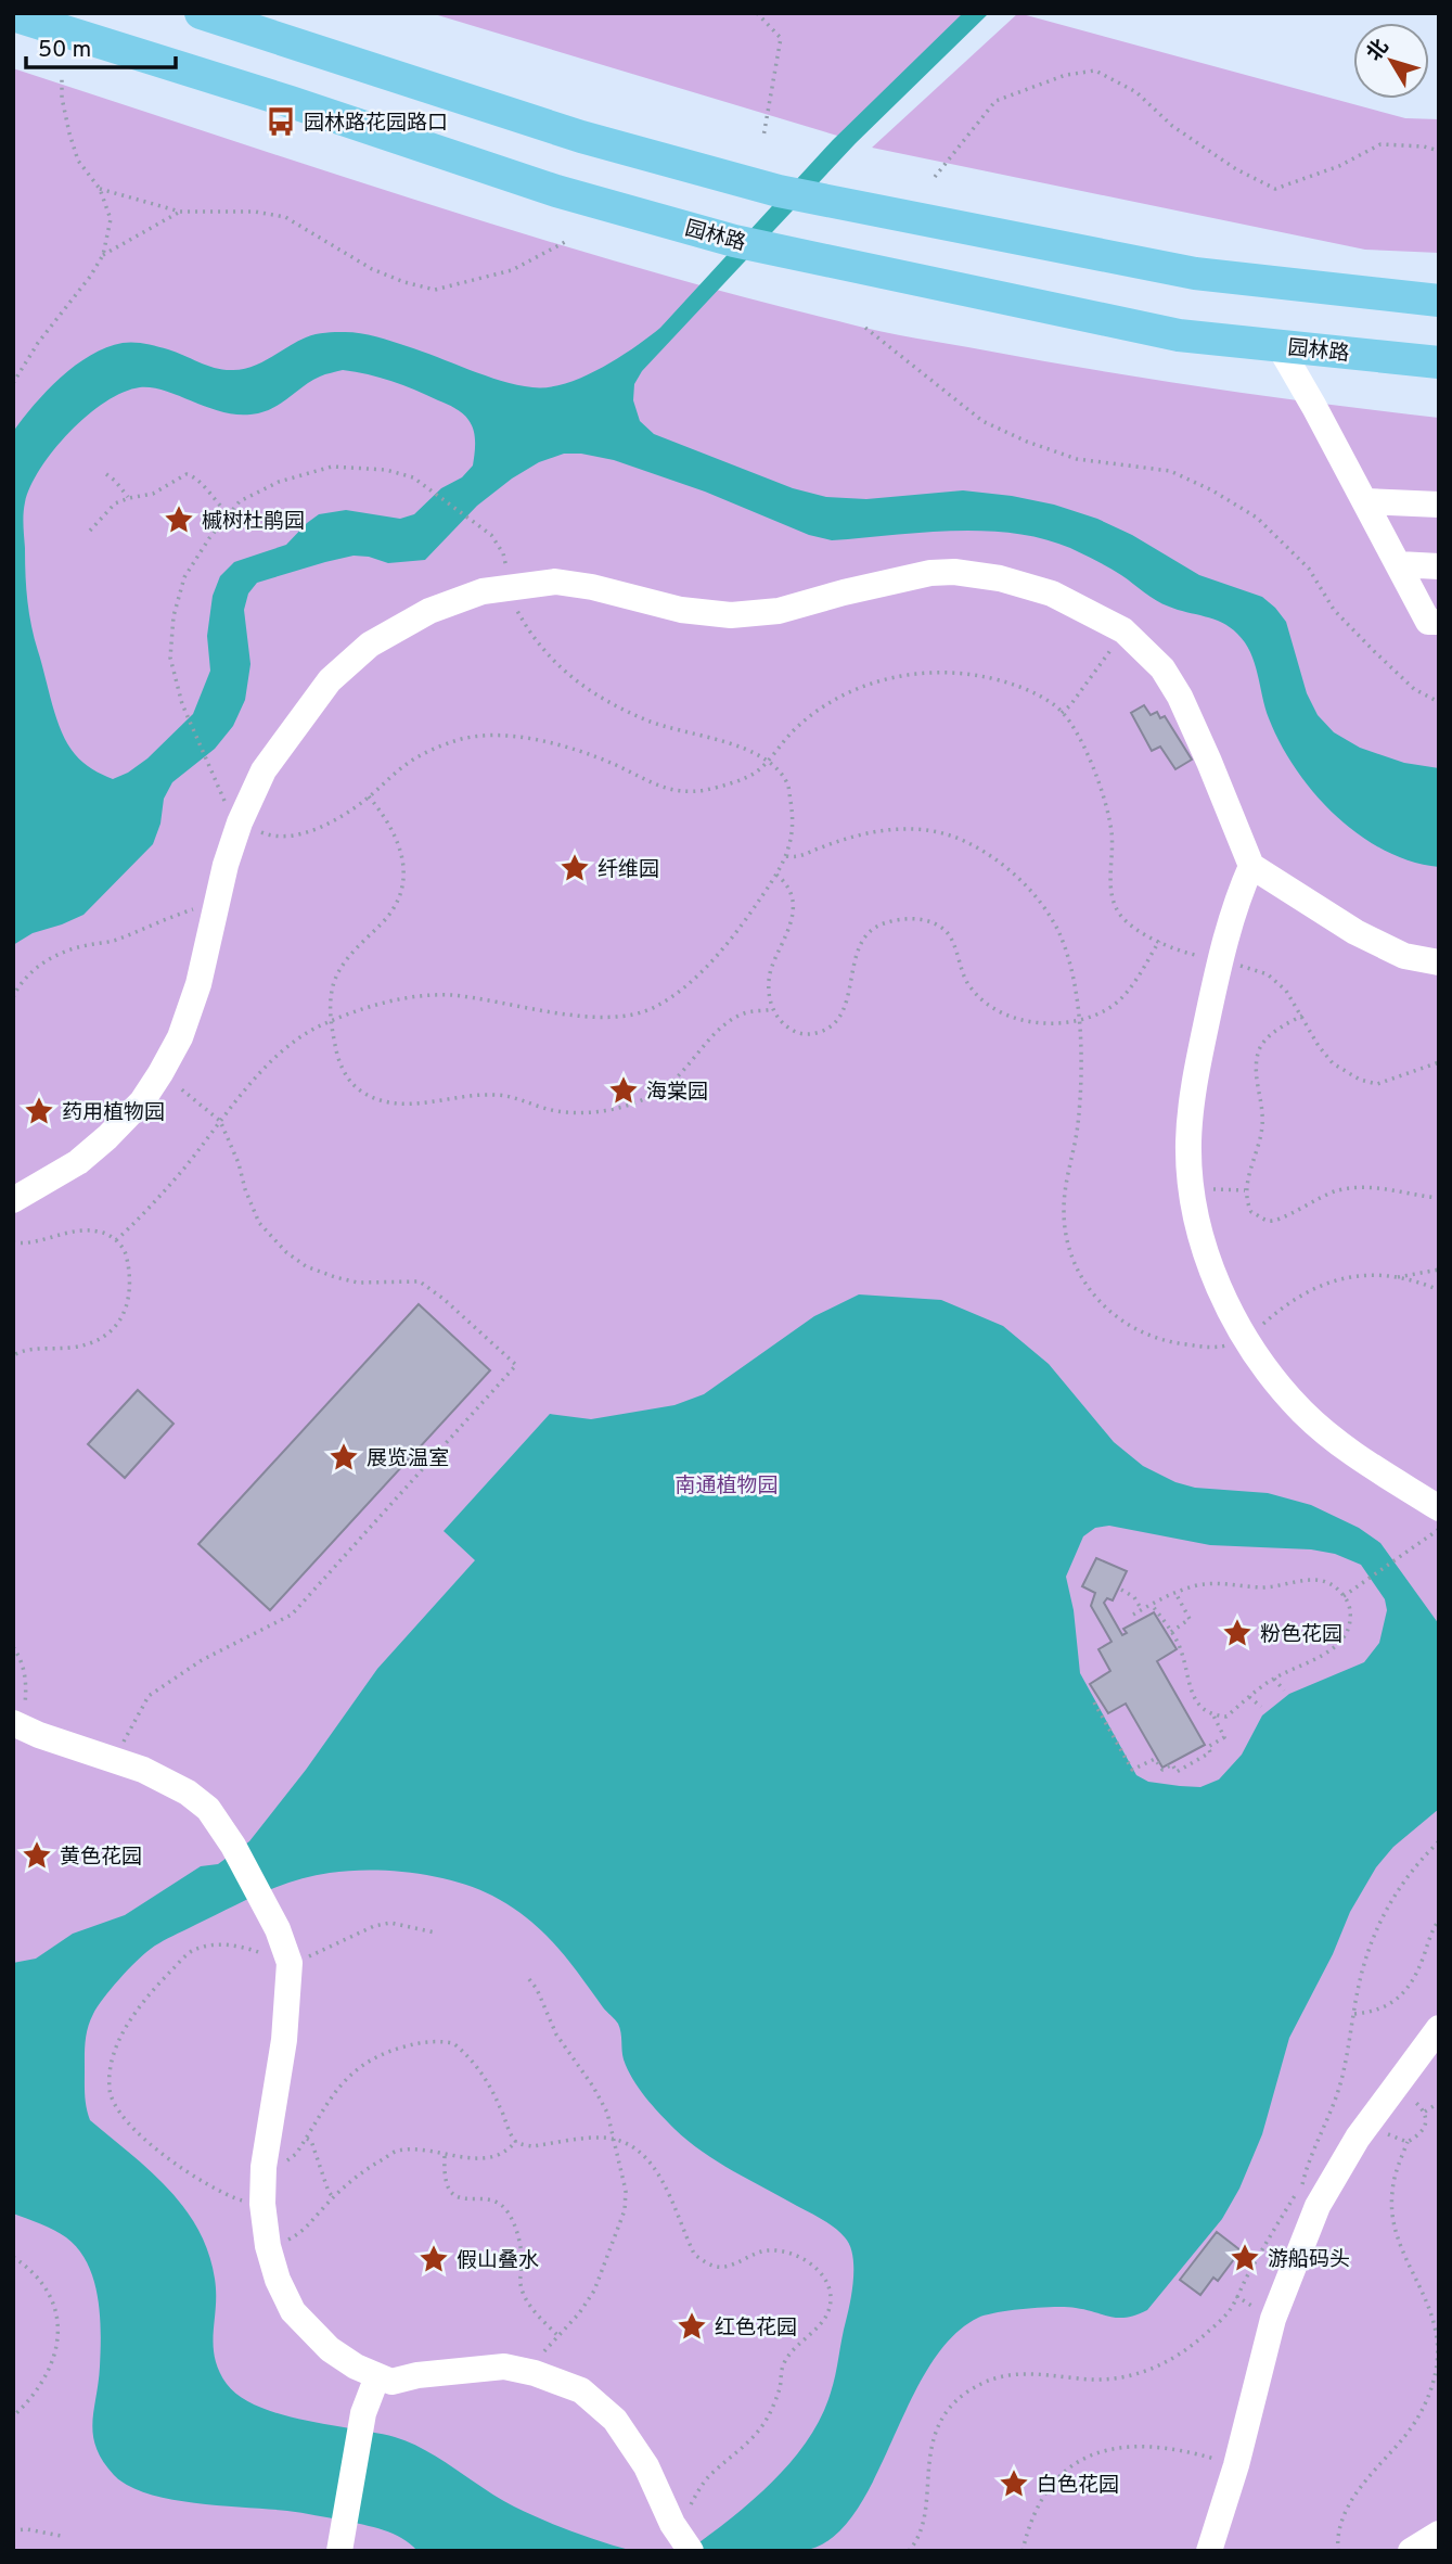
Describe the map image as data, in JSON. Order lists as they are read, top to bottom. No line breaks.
{"streets":{"main road":["园林路"]},"parks":["南通植物园"],"places":{"bus stop":["园林路花园路口"],"place":["槭树杜鹃园","纤维园","海棠园","药用植物园","展览温室","粉色花园","黄色花园","游船码头","假山叠水","红色花园","白色花园"]},"scale_bar":"50 m","north":"top left"}
